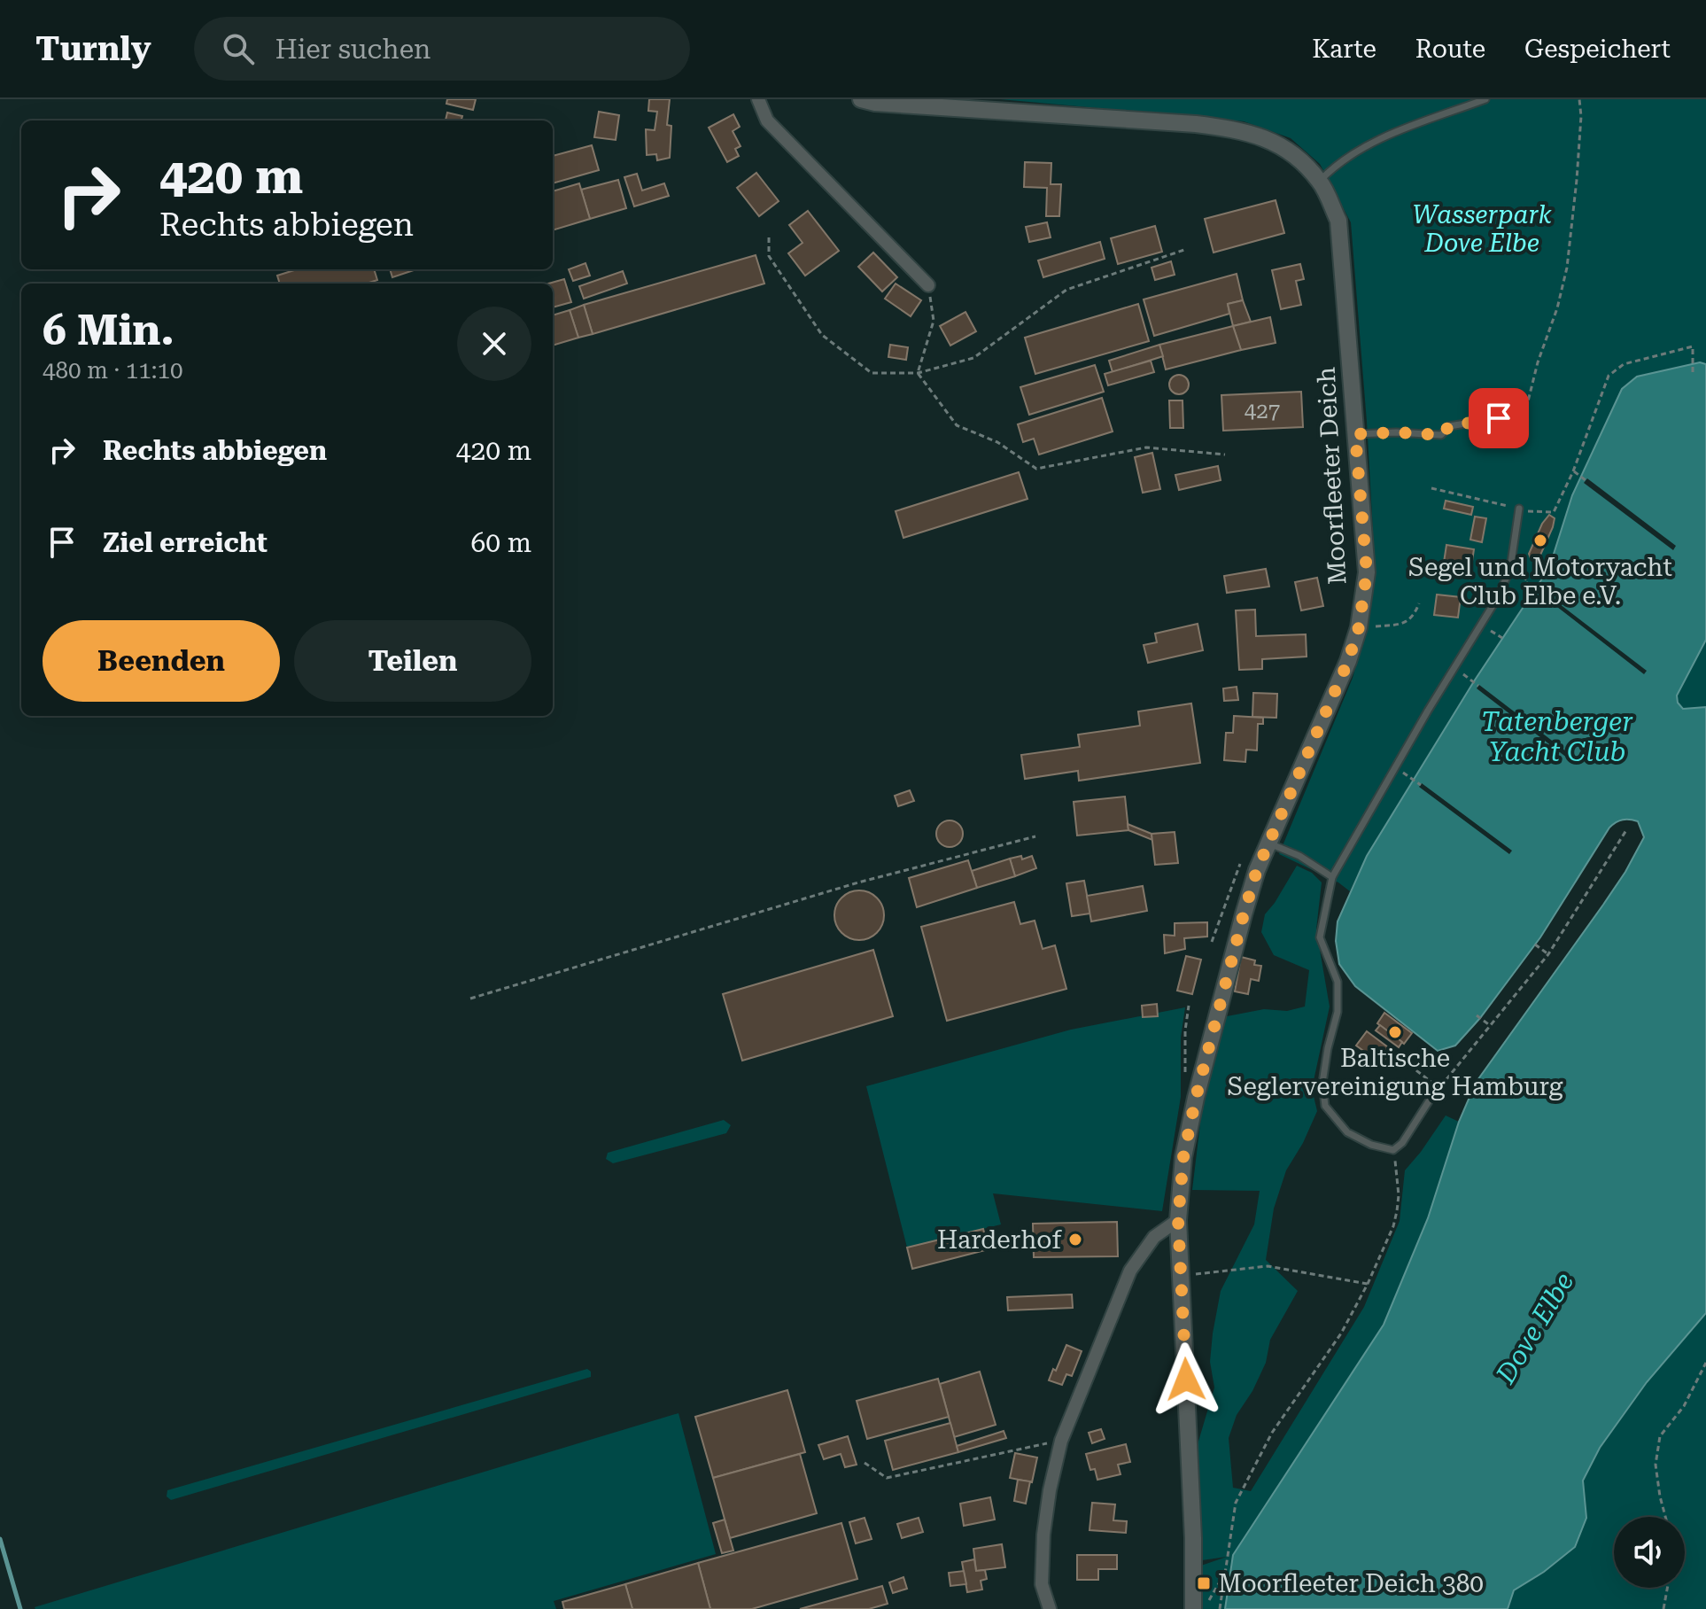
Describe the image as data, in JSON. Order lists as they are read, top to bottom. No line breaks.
{"streets":{"street":["Moorfleeter Deich"]},"water":["Tatenberger Yacht Club","Dove Elbe"],"parks":["Wasserpark Dove Elbe"],"places":{"other":["Segel und Motoryacht Club Elbe e.V.","Baltische Seglervereinigung Hamburg","Harderhof"],"transit":["Moorfleeter Deich 380"]},"house_numbers":["427"],"page":{"header":"Turnly","search":"Hier suchen","nav":["Karte","Route","Gespeichert"],"turn":["420 m","Rechts abbiegen"],"heading":["6 Min.","480 m · 11:10"],"list":[{"name":"Rechts abbiegen","value":"420 m"},{"name":"Ziel erreicht","value":"60 m"}],"buttons":["Beenden","Teilen"]}}
